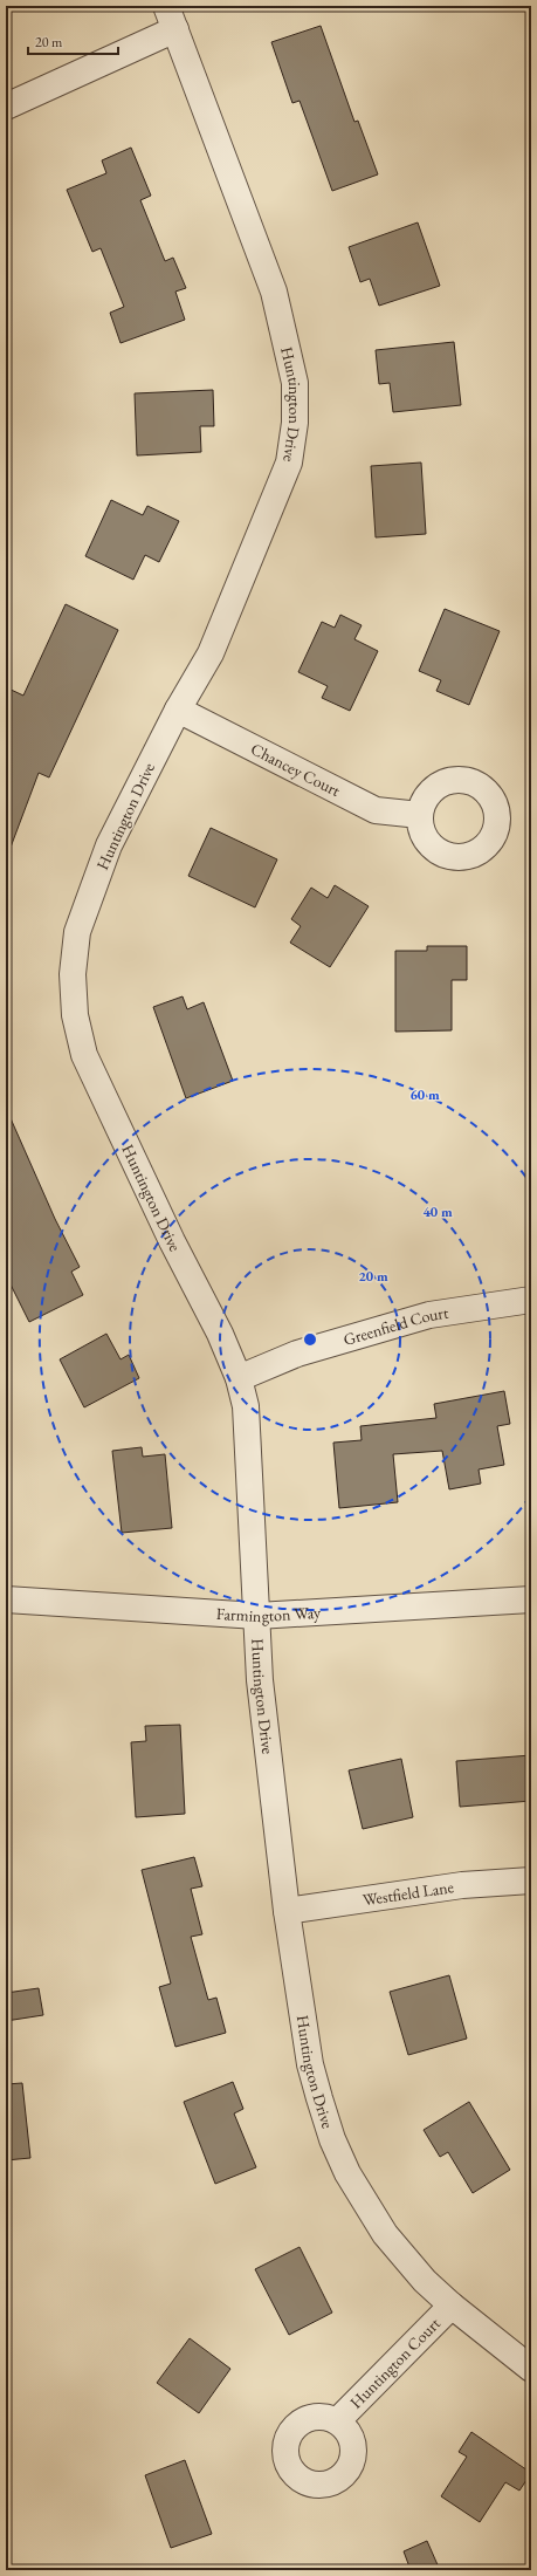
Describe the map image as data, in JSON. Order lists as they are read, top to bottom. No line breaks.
{"streets":{"street":["Huntington Drive","Chancey Court","Greenfield Court","Farmington Way","Westfield Lane","Huntington Court"]},"crossings":[["Huntington Drive","Chancey Court"],["Huntington Drive","Greenfield Court"],["Huntington Drive","Farmington Way"],["Huntington Drive","Westfield Lane"],["Huntington Drive","Huntington Court"]],"scale_bar":"20 m","rings":["60 m","40 m","20 m"]}
